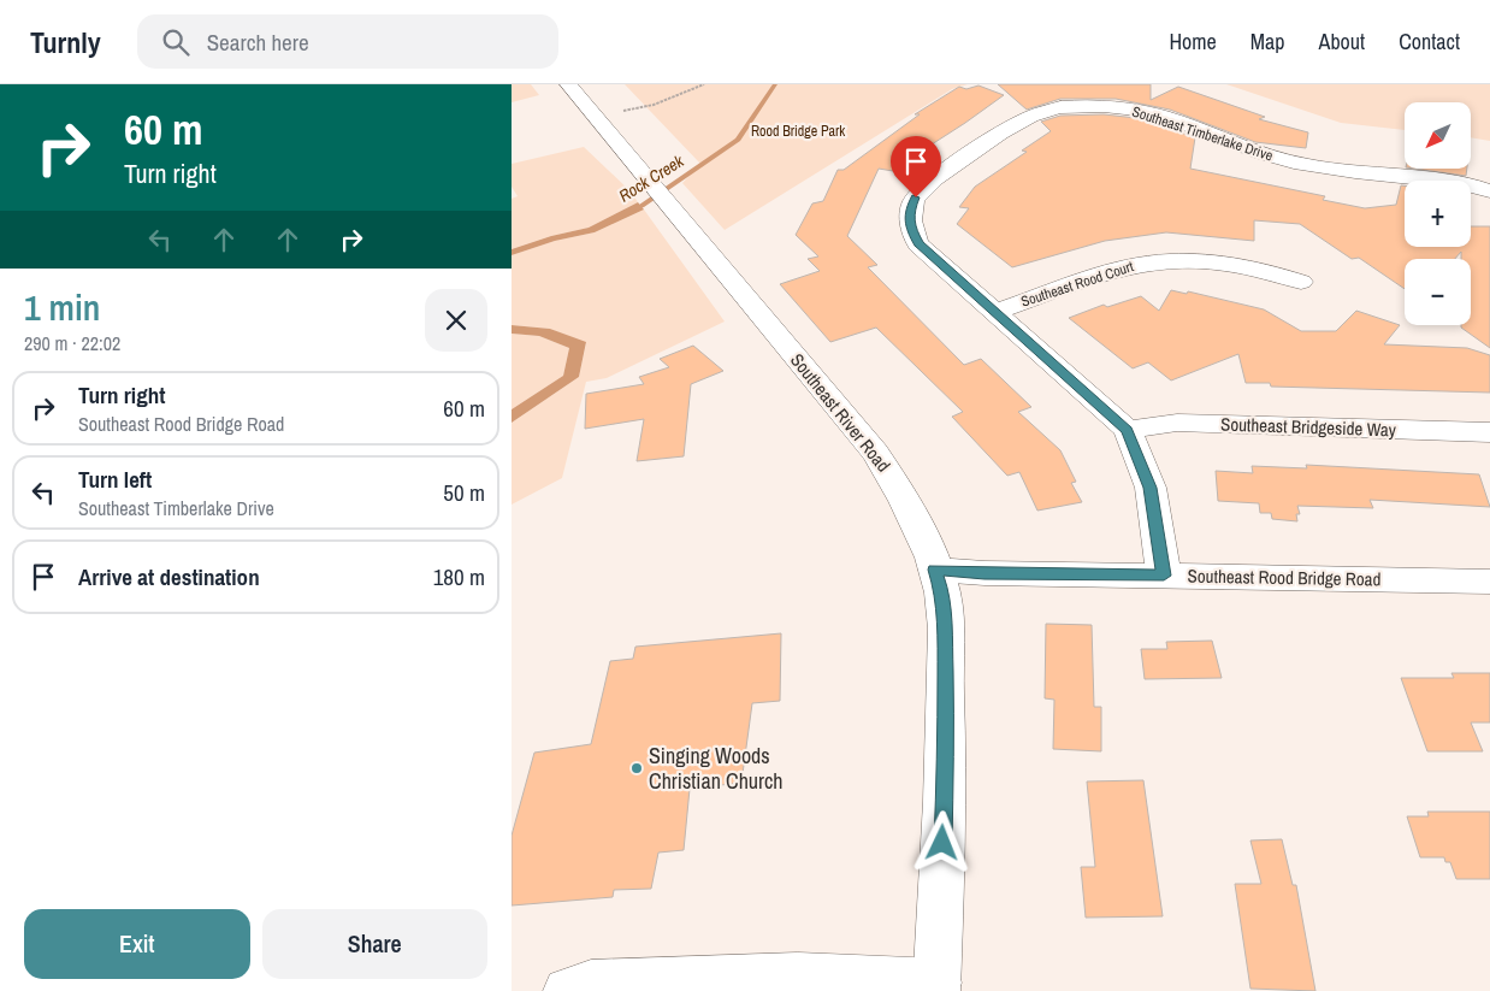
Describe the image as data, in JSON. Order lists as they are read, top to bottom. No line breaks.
{"streets":{"street":["Southeast Timberlake Drive","Southeast Rood Court","Southeast River Road","Southeast Bridgeside Way","Southeast Rood Bridge Road"]},"crossings":[["Southeast Timberlake Drive","Southeast Rood Court"],["Southeast Timberlake Drive","Southeast Bridgeside Way"],["Southeast Timberlake Drive","Southeast Rood Bridge Road"],["Southeast River Road","Southeast Rood Bridge Road"]],"water":["Rock Creek"],"parks":["Rood Bridge Park"],"places":["Singing Woods Christian Church"],"north":"bottom left","page":{"header":"Turnly","search":"Search here","nav":["Home","Map","About","Contact"],"turn":["60 m","Turn right"],"map_buttons":["+","−"],"heading":["1 min","290 m · 22:02"],"list":[{"name":"Turn right","note":"Southeast Rood Bridge Road","value":"60 m"},{"name":"Turn left","note":"Southeast Timberlake Drive","value":"50 m"},{"name":"Arrive at destination","value":"180 m"}],"buttons":["Exit","Share"]}}
